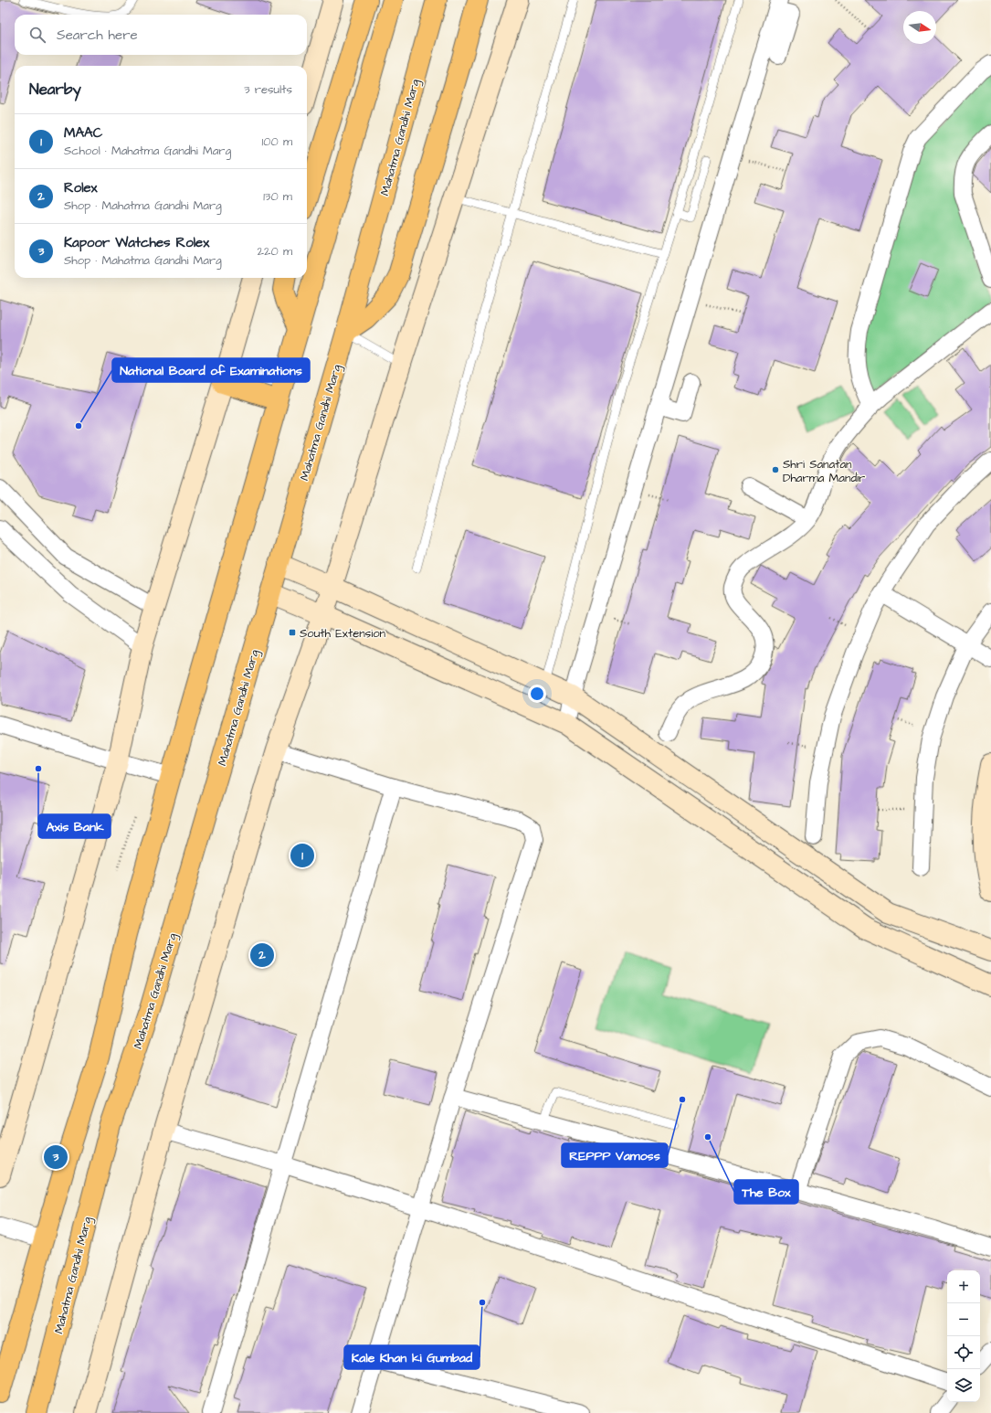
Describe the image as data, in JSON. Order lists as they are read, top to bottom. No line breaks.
{"streets":{"main road":["Mahatma Gandhi Marg"]},"places":{"other":["National Board of Examinations","Shri Sanatan Dharma Mandir","Axis Bank","REPPP Vamoss","The Box","Kale Khan ki Gumbad"],"transit":["South Extension"]},"north":"right","page":{"search":"Search here","heading":["Nearby","3 results"],"list":[{"mark":"1","name":"MAAC","note":"School · Mahatma Gandhi Marg","value":"100 m"},{"mark":"2","name":"Rolex","note":"Shop · Mahatma Gandhi Marg","value":"130 m"},{"mark":"3","name":"Kapoor Watches Rolex","note":"Shop · Mahatma Gandhi Marg","value":"220 m"}],"pins":["1","2","3"],"map_buttons":["+","−"]}}
